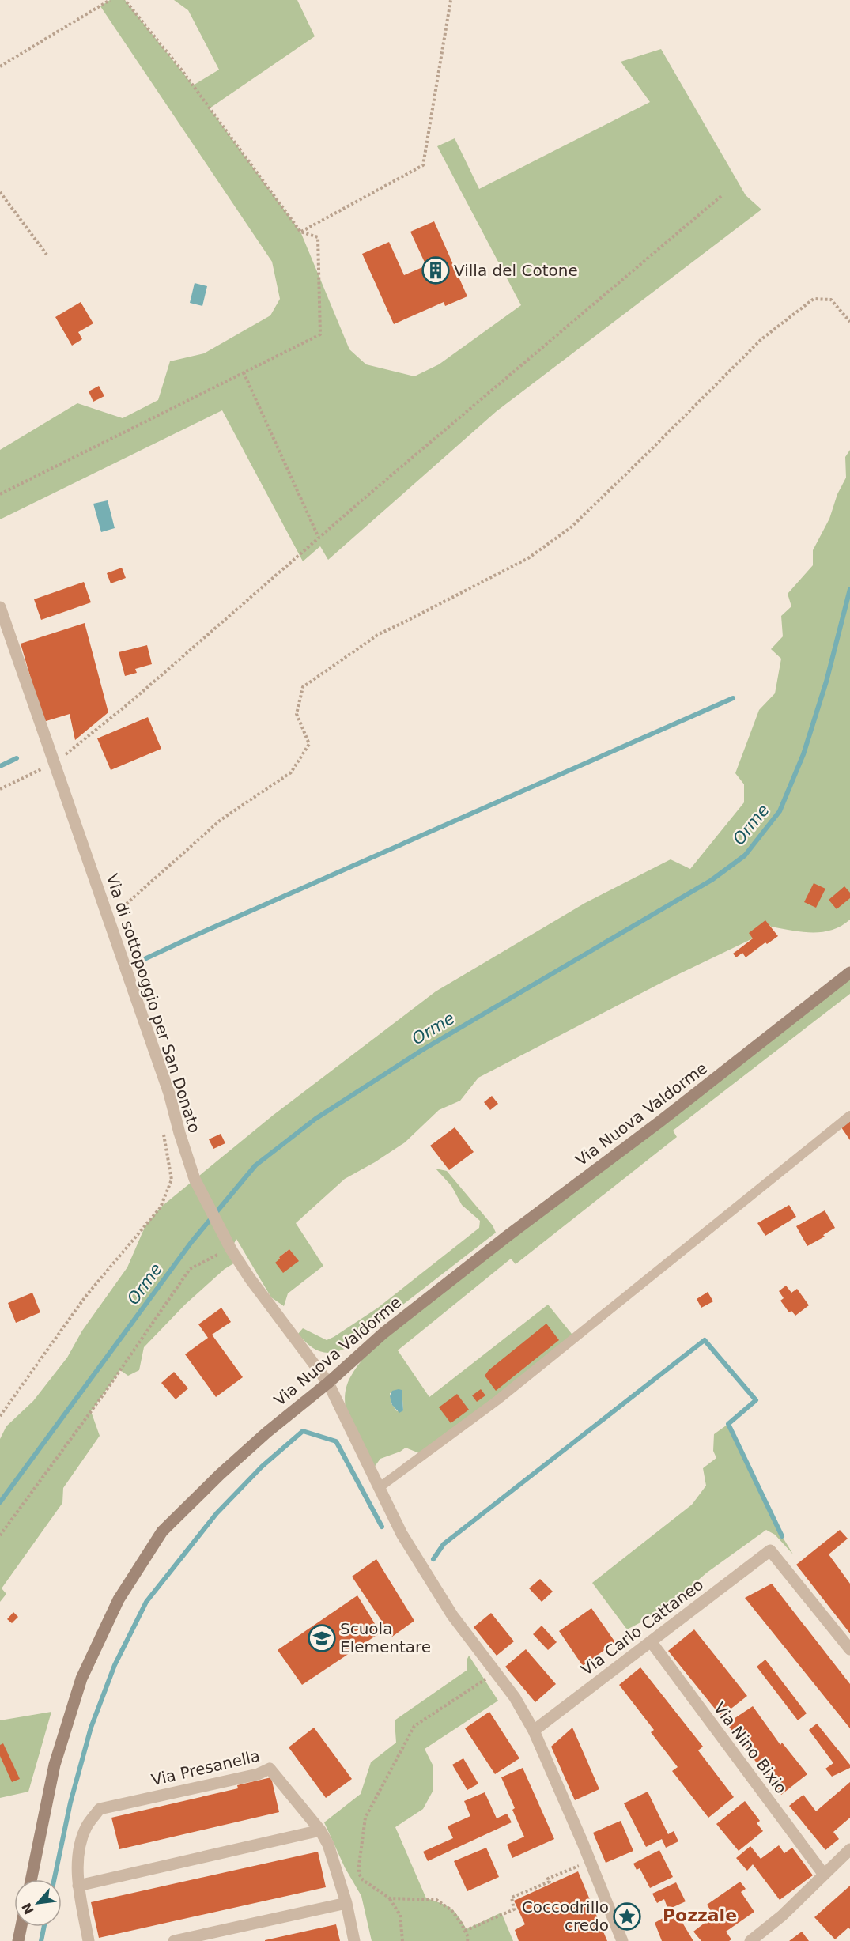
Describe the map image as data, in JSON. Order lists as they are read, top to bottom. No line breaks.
{"streets":{"main road":["Via Nuova Valdorme"],"street":["Via di sottopoggio per San Donato","Via Carlo Cattaneo","Via Nino Bixio","Via Presanella"]},"crossings":[["Via di sottopoggio per San Donato","Via Nuova Valdorme"],["Via Carlo Cattaneo","Via Nino Bixio"]],"districts":["Pozzale"],"water":["Orme"],"places":{"building":["Villa del Cotone"],"school or university":["Scuola Elementare"],"place":["Coccodrillo credo"]},"north":"bottom left"}
